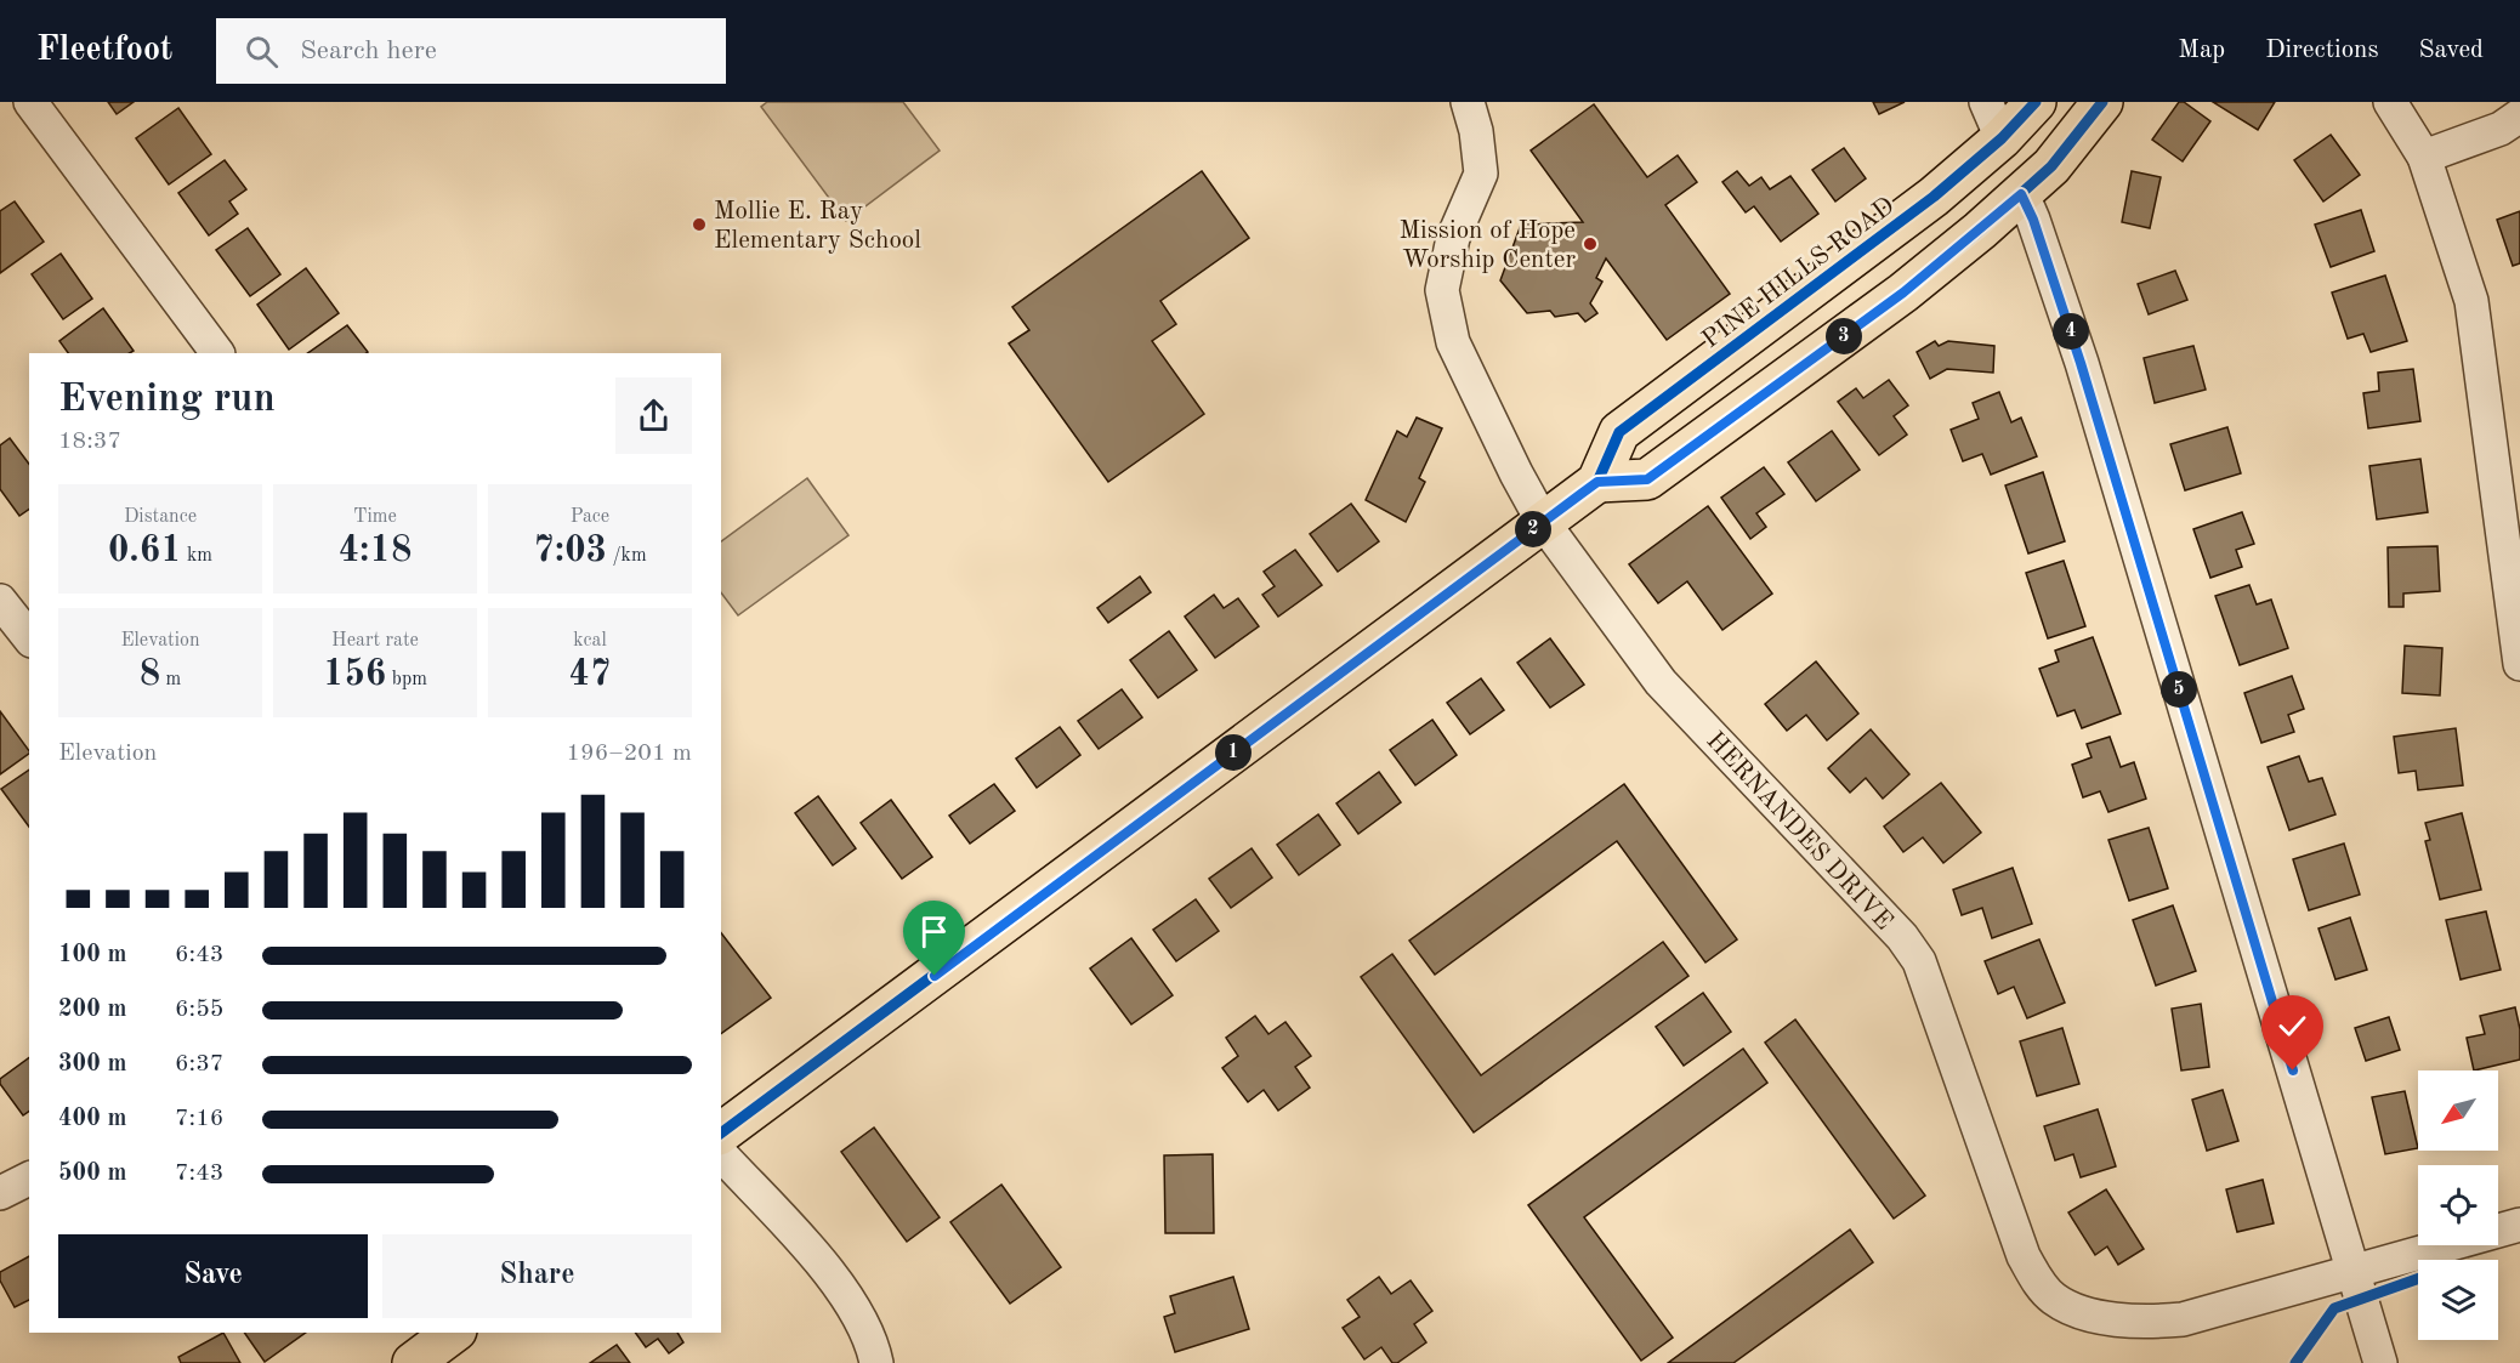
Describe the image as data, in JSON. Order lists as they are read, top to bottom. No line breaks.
{"streets":{"main road":["PINE HILLS ROAD"],"street":["HERNANDES DRIVE"]},"crossings":[["PINE HILLS ROAD","HERNANDES DRIVE"]],"places":["Mollie E. Ray Elementary School","Mission of Hope Worship Center"],"north":"bottom left","page":{"header":"Fleetfoot","search":"Search here","nav":["Map","Directions","Saved"],"pins":["4","3","2","5","1"],"heading":["Evening run","18:37"],"stats":[["Distance","0.61 km"],["Time","4:18"],["Pace","7:03 /km"],["Elevation","8 m"],["Heart rate","156 bpm"],["kcal","47"]],"chart":["Elevation","196–201 m"],"list":[{"name":"100 m","note":"6:43"},{"name":"200 m","note":"6:55"},{"name":"300 m","note":"6:37"},{"name":"400 m","note":"7:16"},{"name":"500 m","note":"7:43"}],"buttons":["Save","Share"]}}
